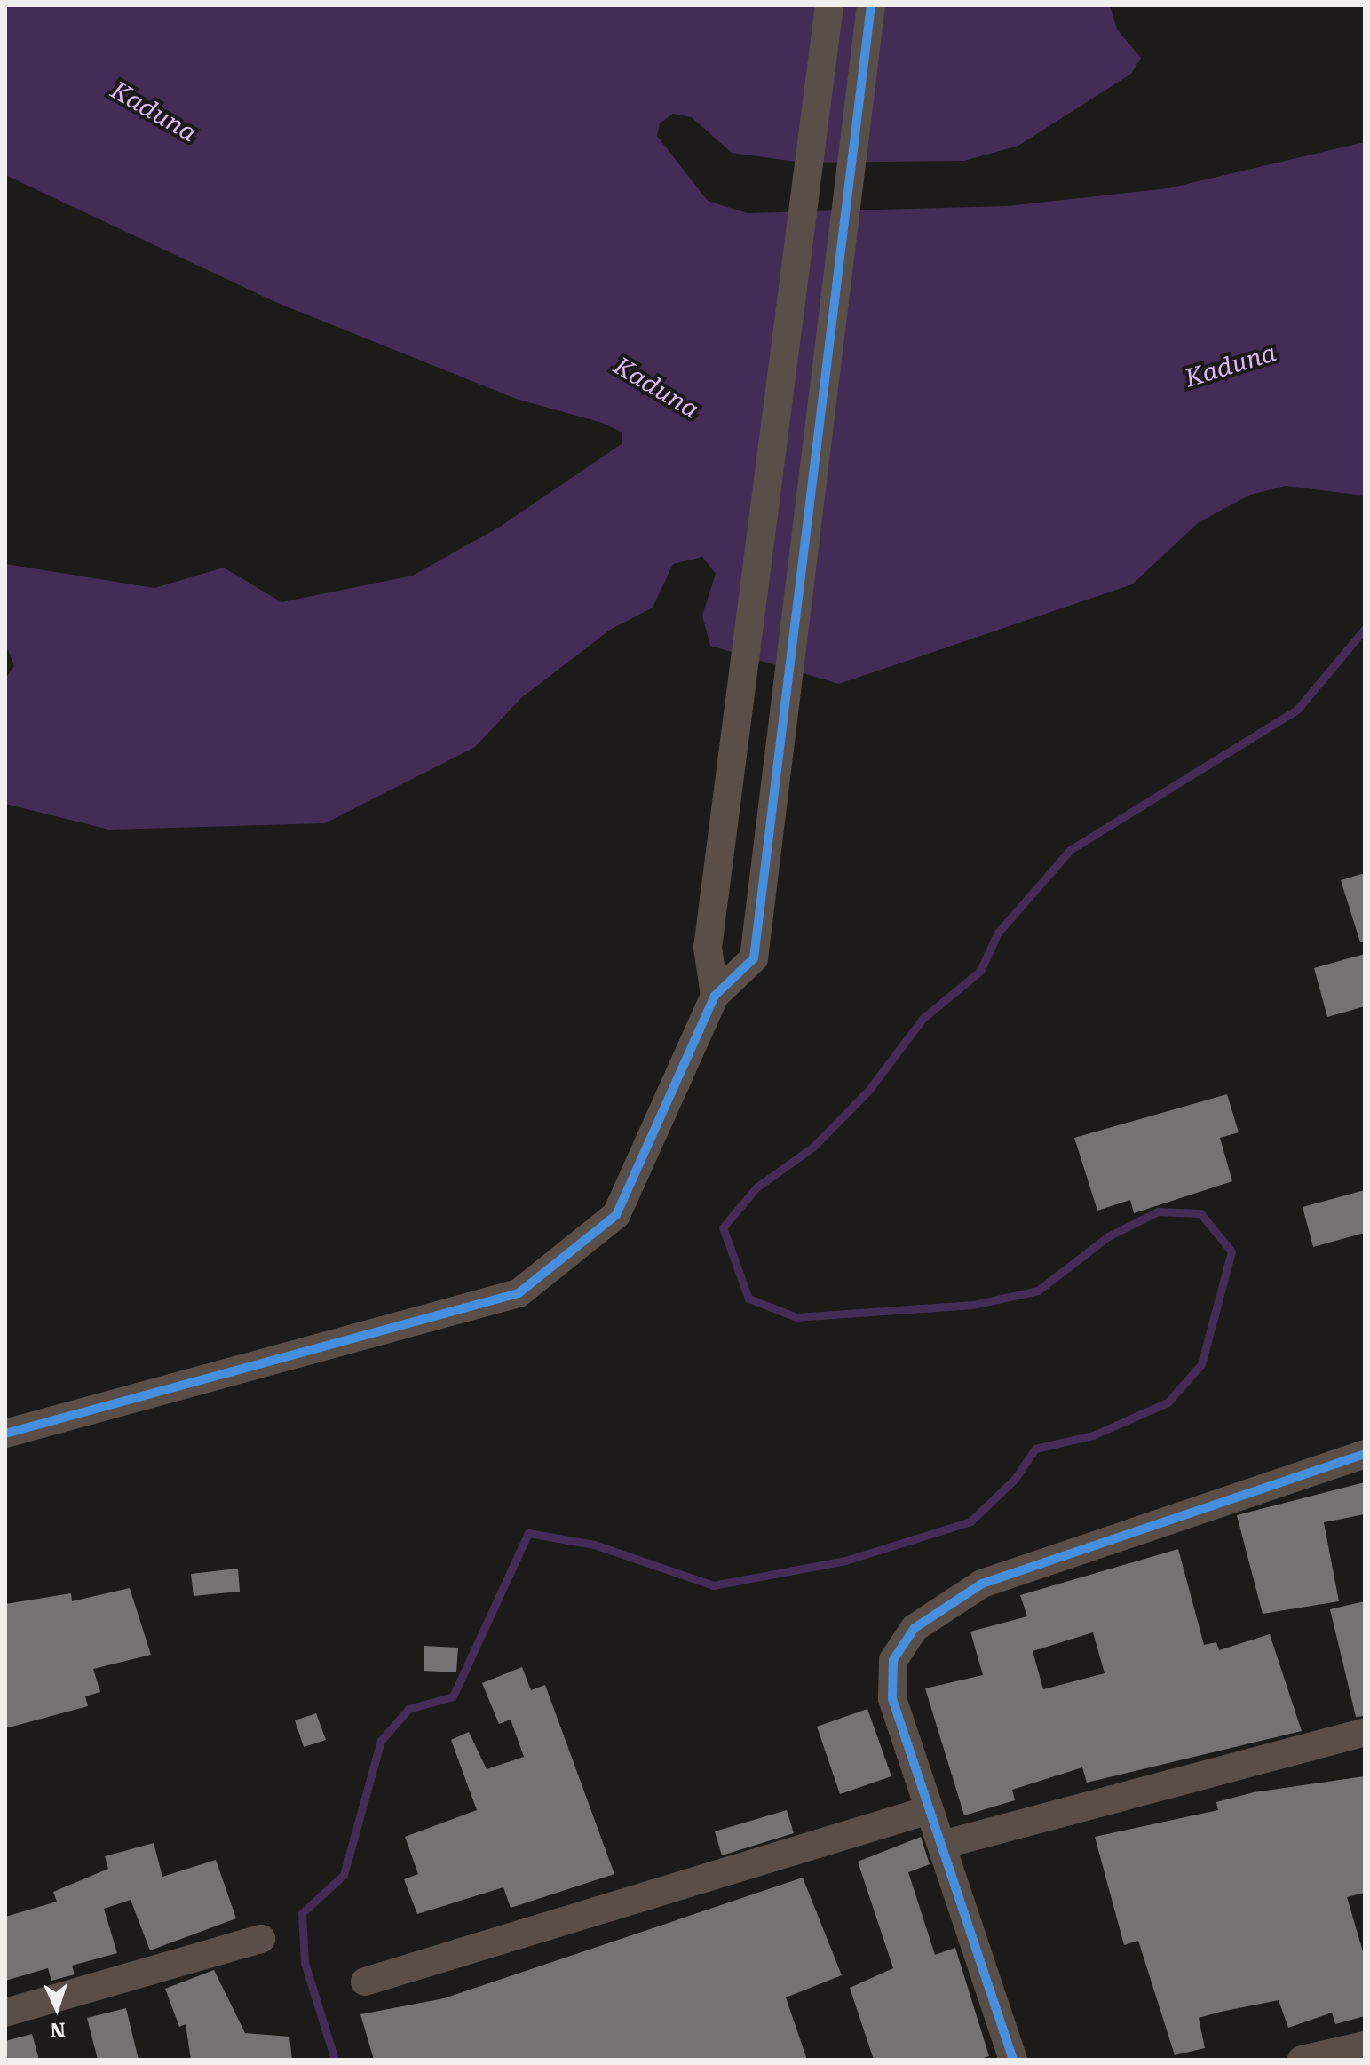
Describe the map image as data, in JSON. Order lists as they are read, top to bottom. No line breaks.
{"water":["Kaduna"],"north":"bottom"}
